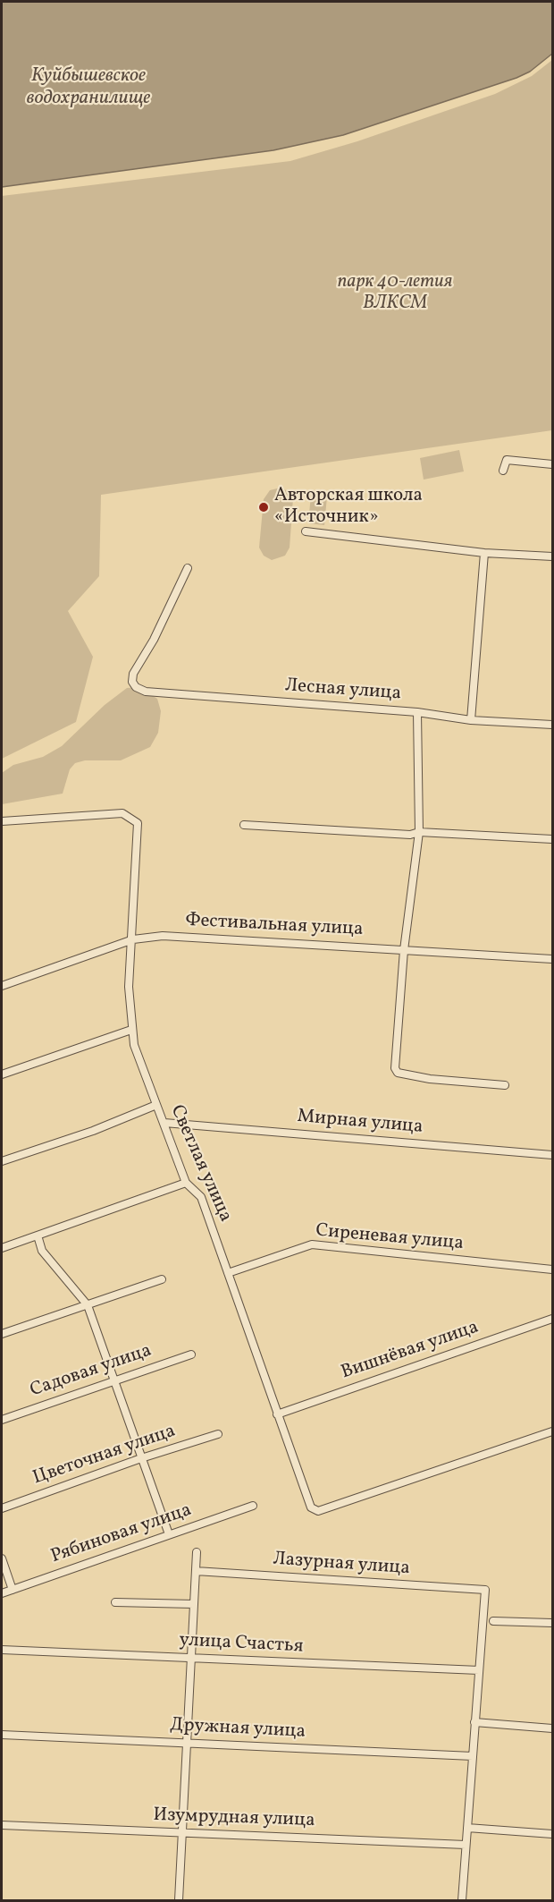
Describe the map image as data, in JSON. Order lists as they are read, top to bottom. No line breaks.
{"streets":{"street":["Лесная улица","Фестивальная улица","Мирная улица","Светлая улица","Сиреневая улица","Вишнёвая улица","Садовая улица","Цветочная улица","Рябиновая улица","Лазурная улица","улица Счастья","Дружная улица","Изумрудная улица"]},"crossings":[["Фестивальная улица","Светлая улица"],["Мирная улица","Светлая улица"],["Светлая улица","Сиреневая улица"],["Светлая улица","Вишнёвая улица"],["Лазурная улица","улица Счастья"]],"water":["Куйбышевское водохранилище"],"parks":["парк 40-летия ВЛКСМ"],"places":["Авторская школа «Источник»"]}
